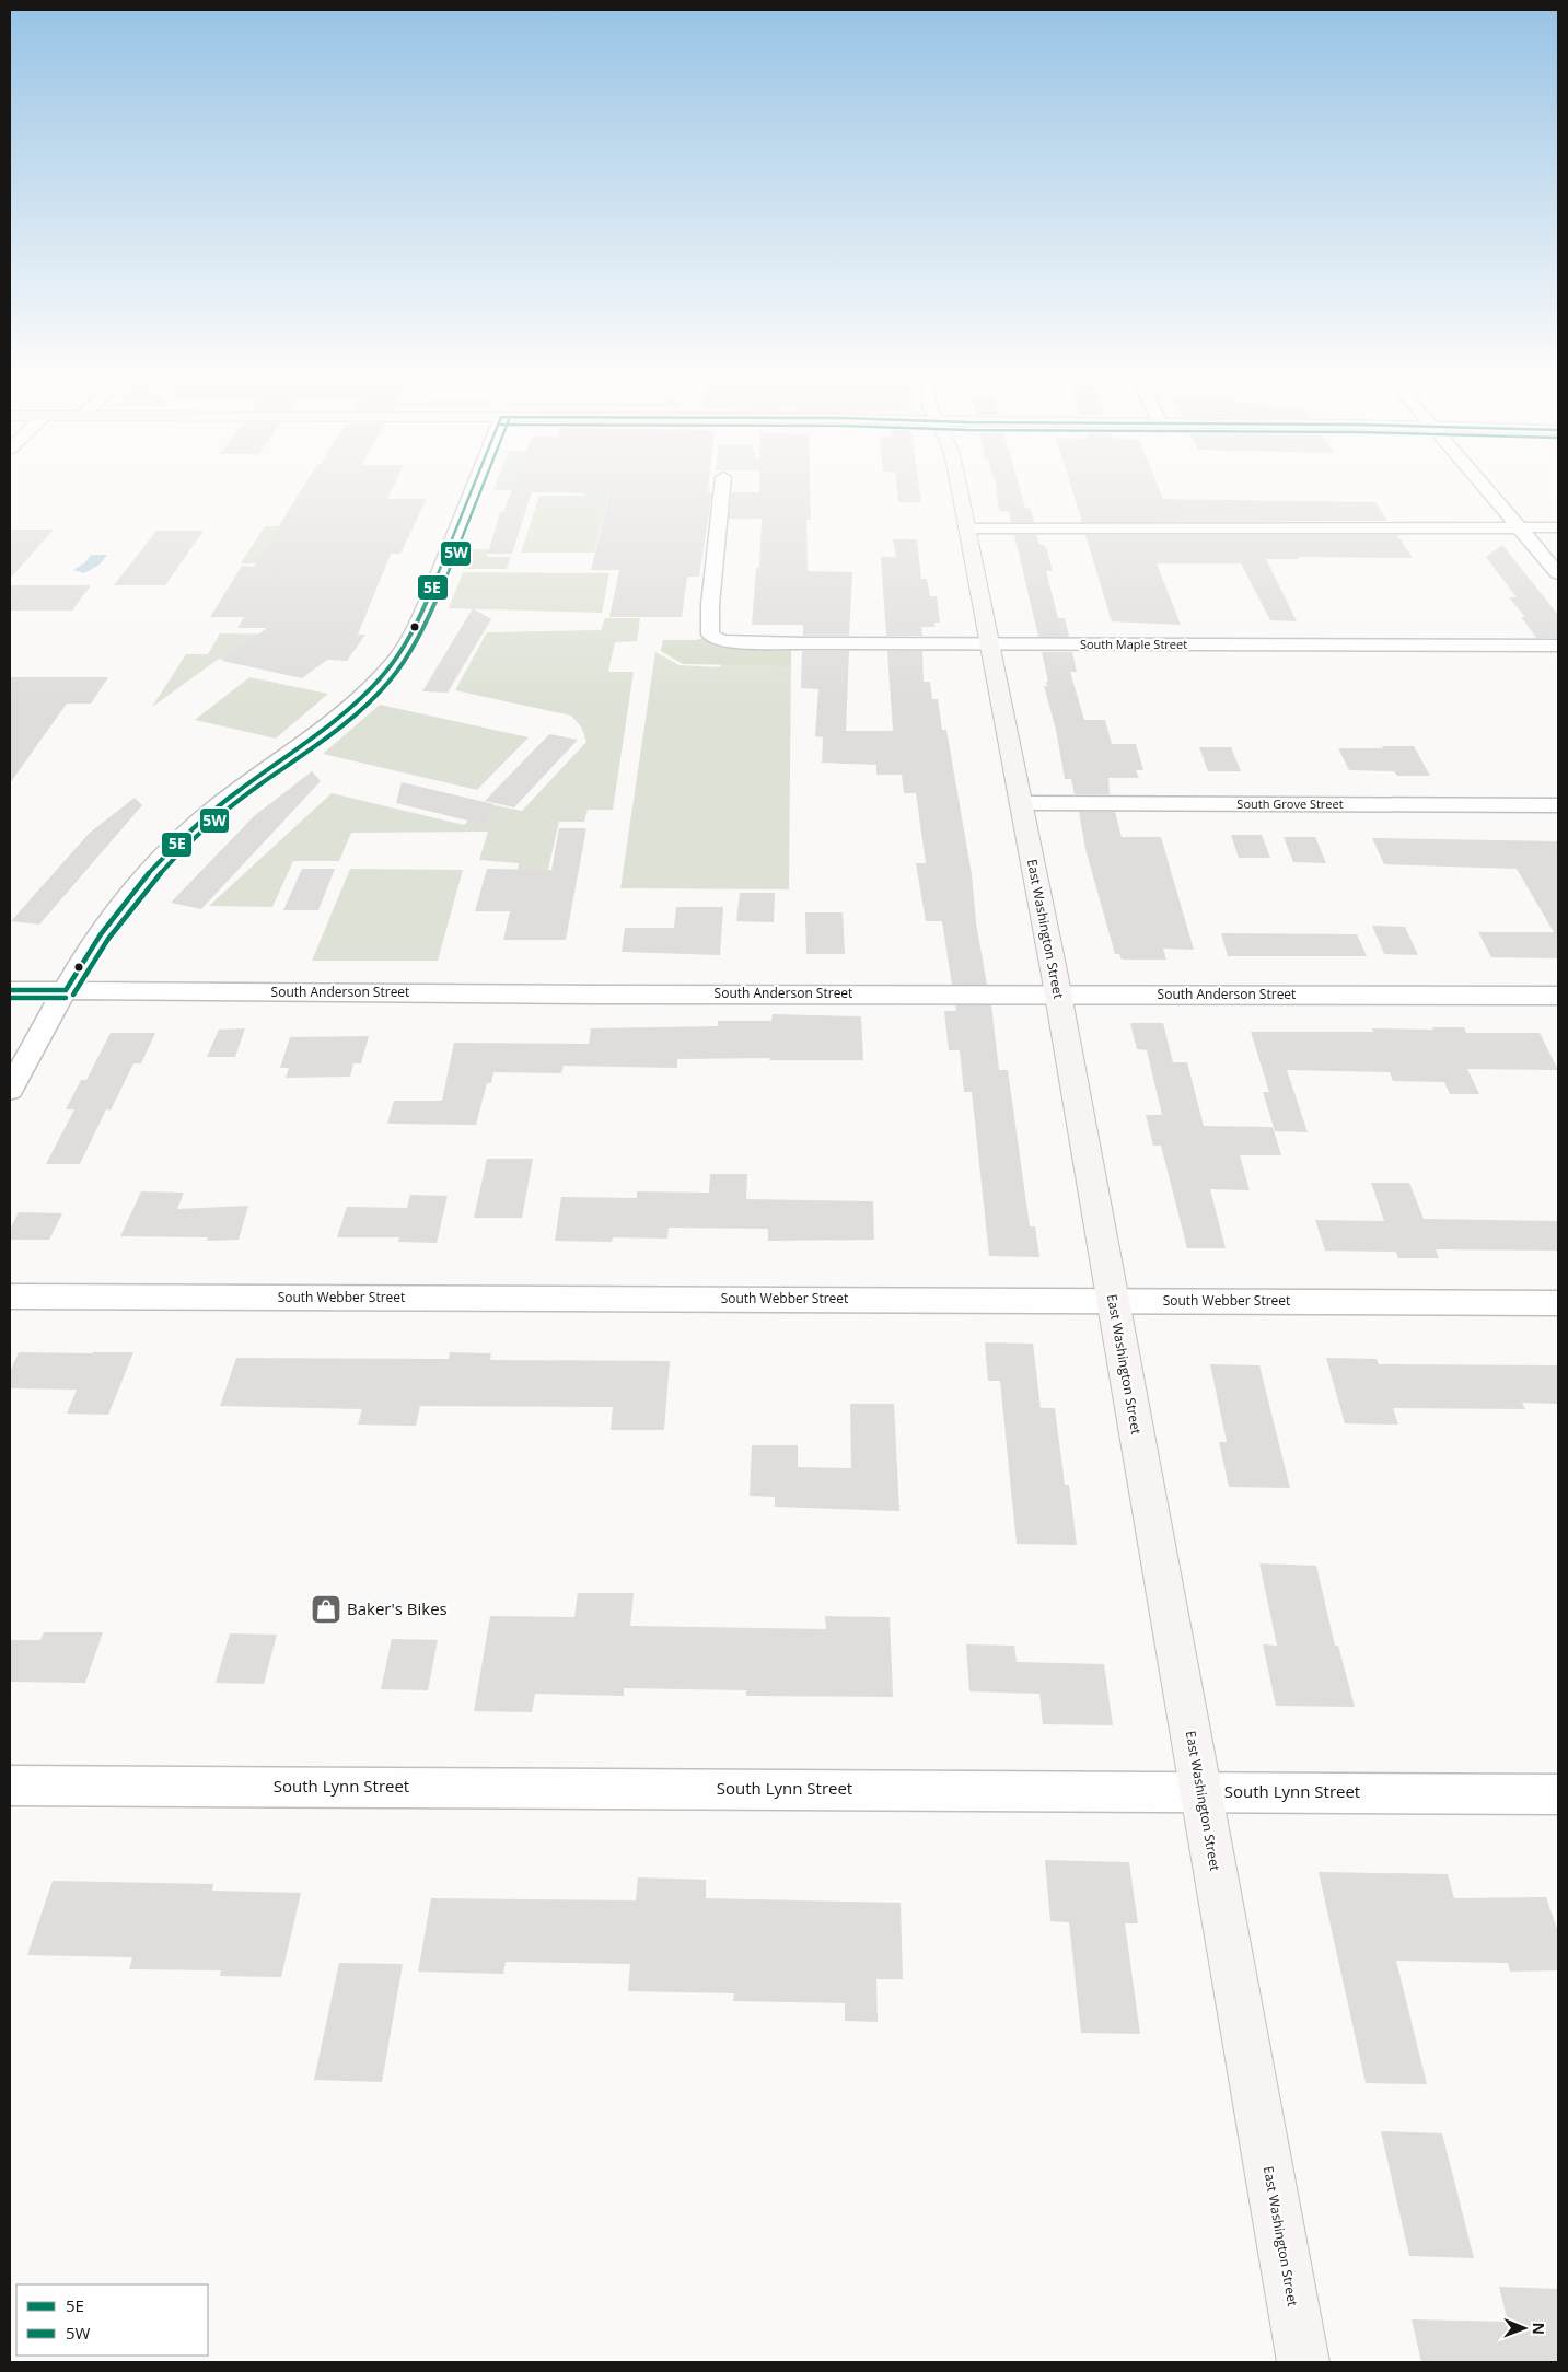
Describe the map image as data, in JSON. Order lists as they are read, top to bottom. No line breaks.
{"streets":{"main road":["East Washington Street"],"street":["South Maple Street","South Grove Street","South Anderson Street","South Webber Street","South Lynn Street"]},"crossings":[["South Maple Street","East Washington Street"],["South Grove Street","East Washington Street"],["East Washington Street","South Anderson Street"],["East Washington Street","South Webber Street"],["East Washington Street","South Lynn Street"]],"places":{"shop":["Baker's Bikes"]},"lines":["transit line 5E","transit line 5W"],"legend":["5E","5W"],"north":"right"}
